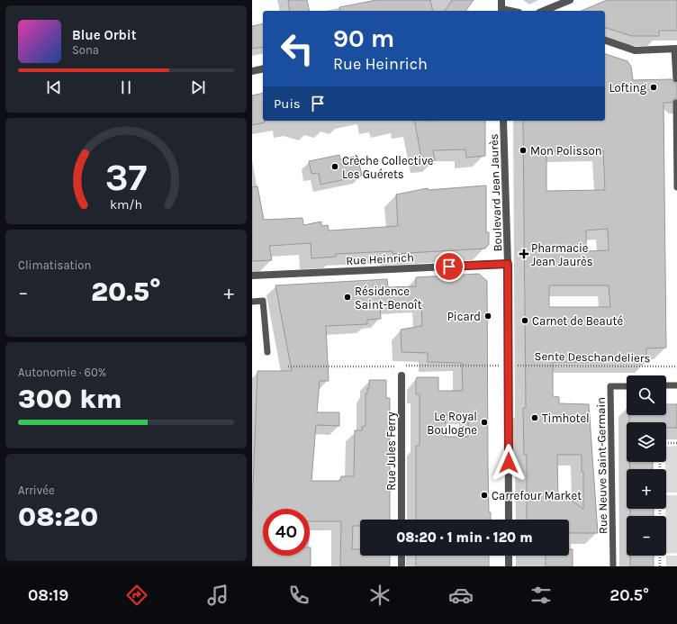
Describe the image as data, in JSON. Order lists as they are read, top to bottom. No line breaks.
{"streets":{"street":["Boulevard Jean Jaurès","Rue Heinrich","Rue Jules Ferry"],"lane":["Rue Neuve Saint-Germain"],"path":["Sente Deschandeliers"]},"crossings":[["Boulevard Jean Jaurès","Rue Heinrich"],["Boulevard Jean Jaurès","Sente Deschandeliers"]],"places":{"other":["Lofting","Mon Polisson","Crèche Collective Les Guérets","Résidence Saint-Benoît","Picard","Carnet de Beauté","Timhotel","Le Royal Boulogne","Carrefour Market"],"health":["Pharmacie Jean Jaurès"]},"page":{"turn":["90 m","Rue Heinrich"],"song":["Blue Orbit","Sona"],"then":"Puis","tile":["Climatisation",["Autonomie · 60%","300 km"],["Arrivée","08:20"]],"heat":["−","20.5°","+"],"map_buttons":["+","−"],"limit":"40","trip":"08:20 · 1 min · 120 m","tabs":["08:19","20.5°"],"gauge":["37","km/h"]}}
